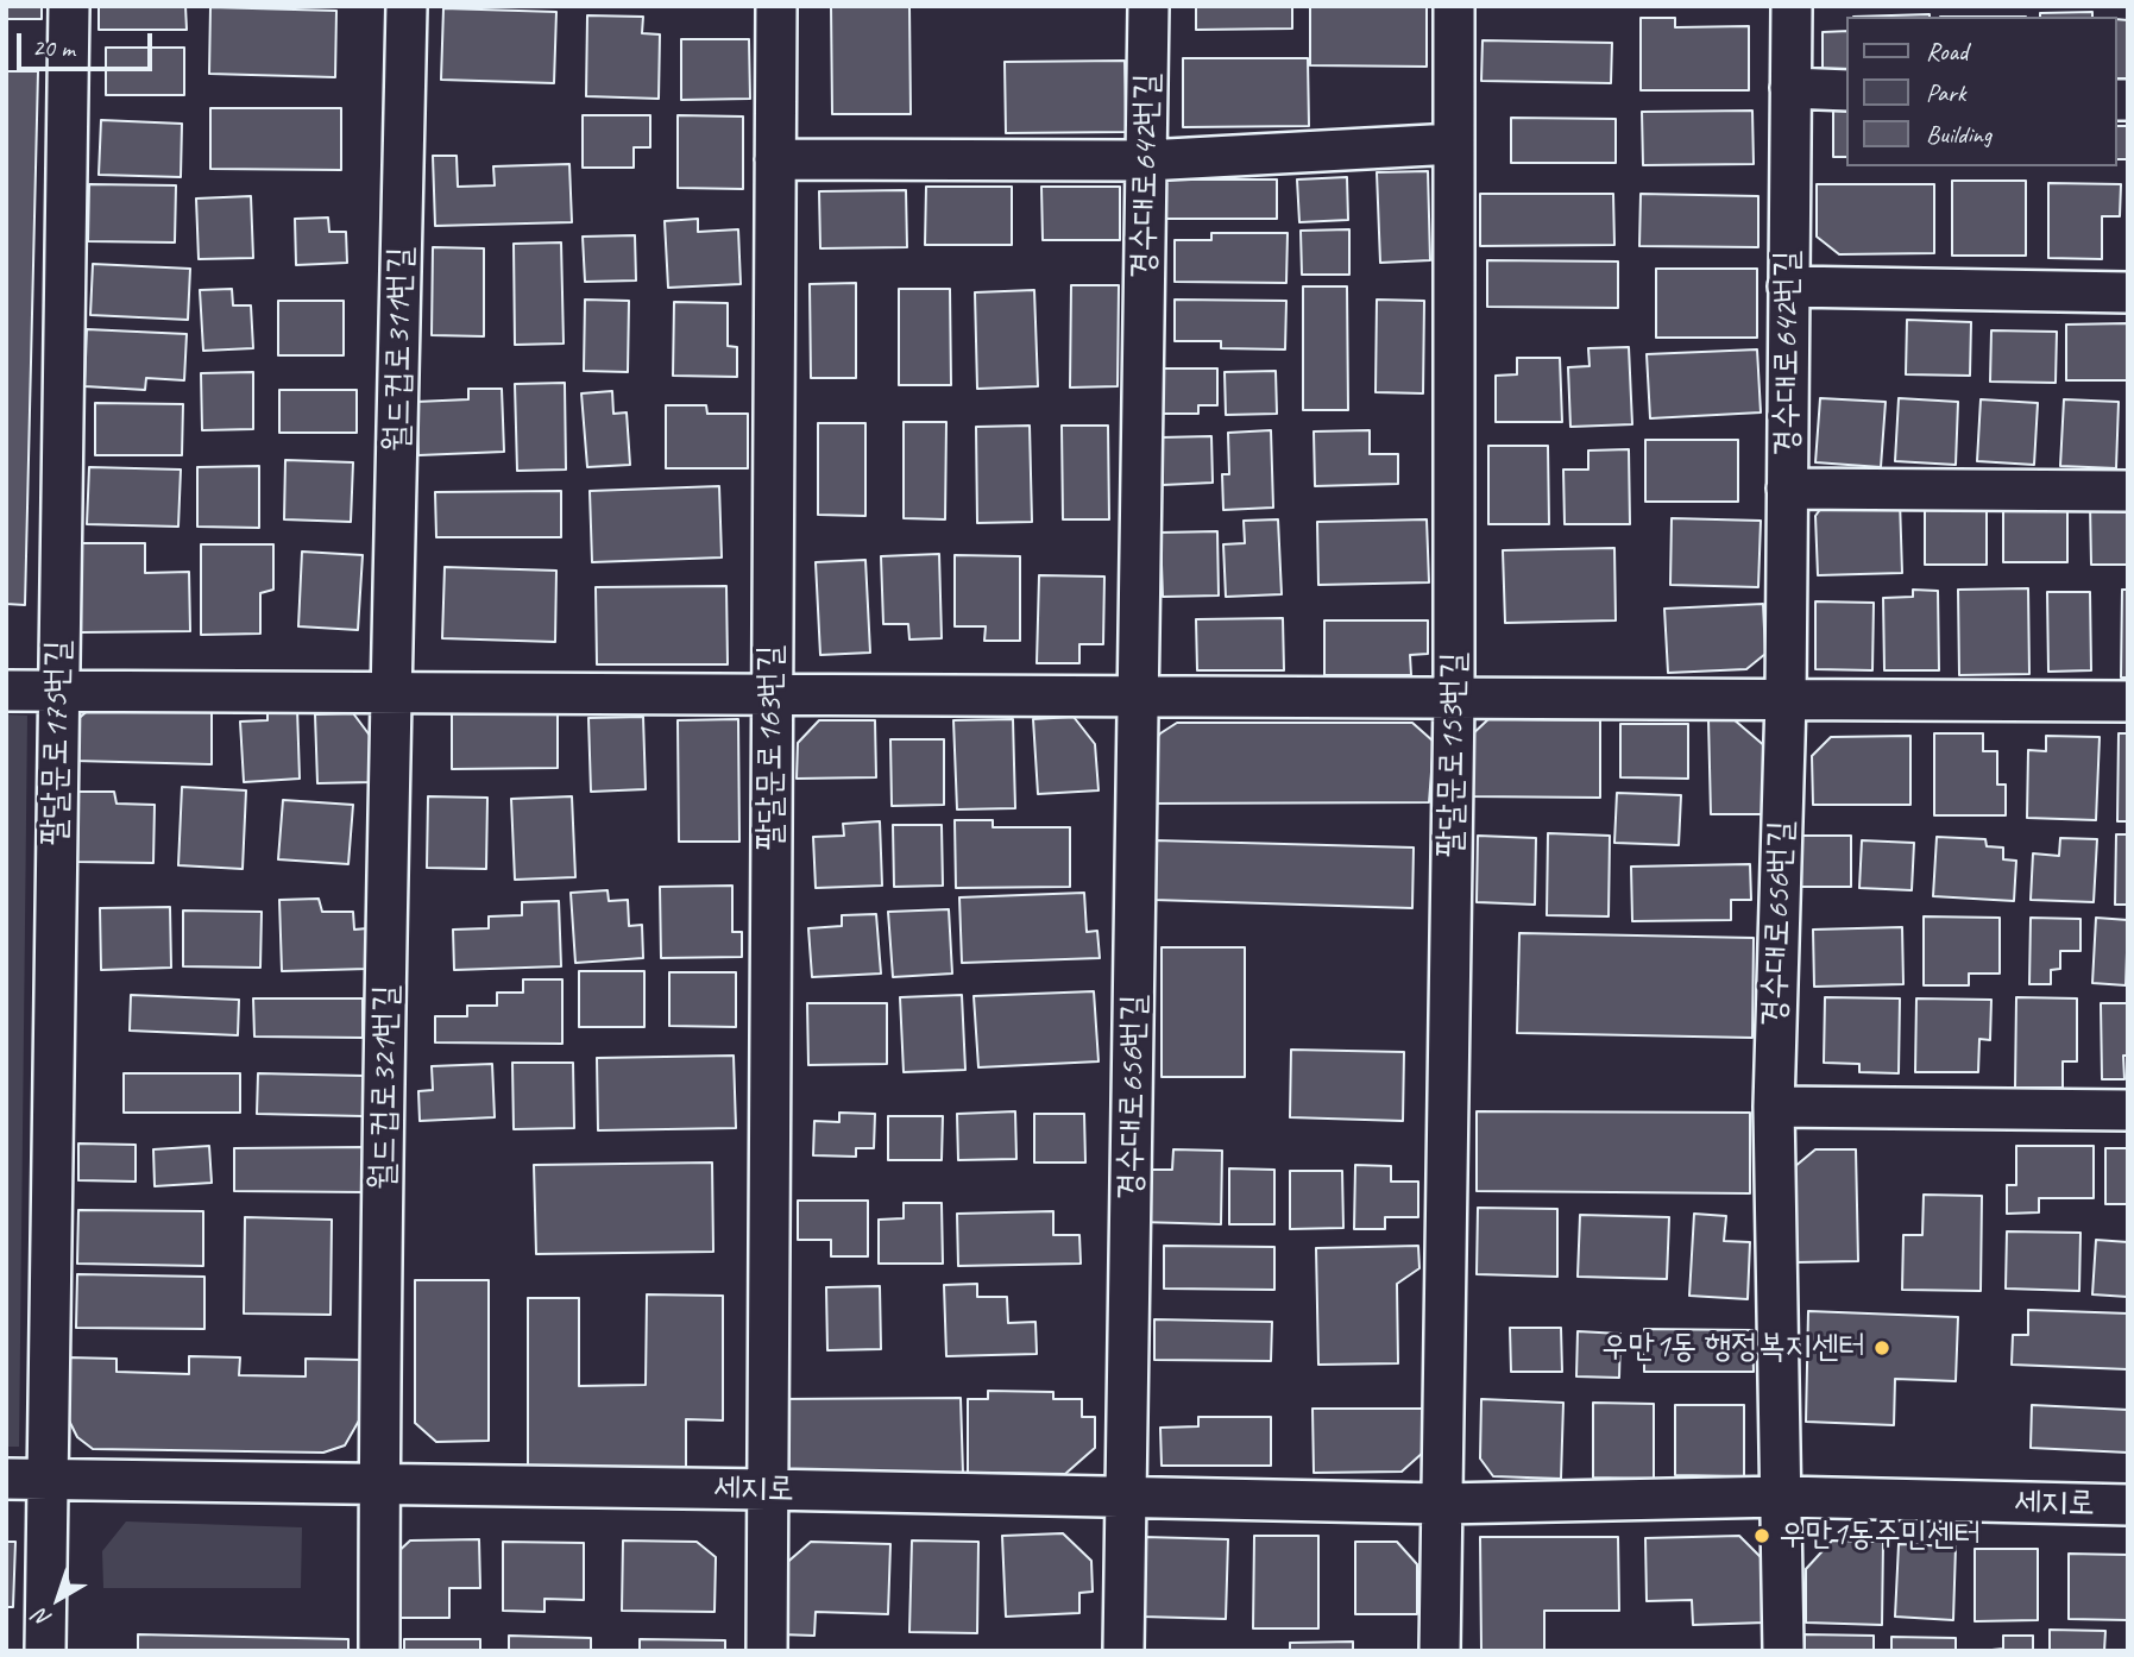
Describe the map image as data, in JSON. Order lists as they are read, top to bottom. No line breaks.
{"streets":{"street":["경수대로642번길","월드컵로311번길","팔달문로175번길","팔달문로163번길","팔달문로153번길","경수대로656번길","월드컵로321번길","세지로"]},"crossings":[["경수대로642번길","경수대로656번길"],["월드컵로311번길","월드컵로321번길"],["팔달문로175번길","세지로"],["팔달문로163번길","세지로"],["팔달문로153번길","세지로"],["경수대로656번길","세지로"],["월드컵로321번길","세지로"]],"places":["우만1동 행정복지센터","우만1동주민센터"],"legend":["Road","Park","Building"],"scale_bar":"20 m","north":"bottom left"}
